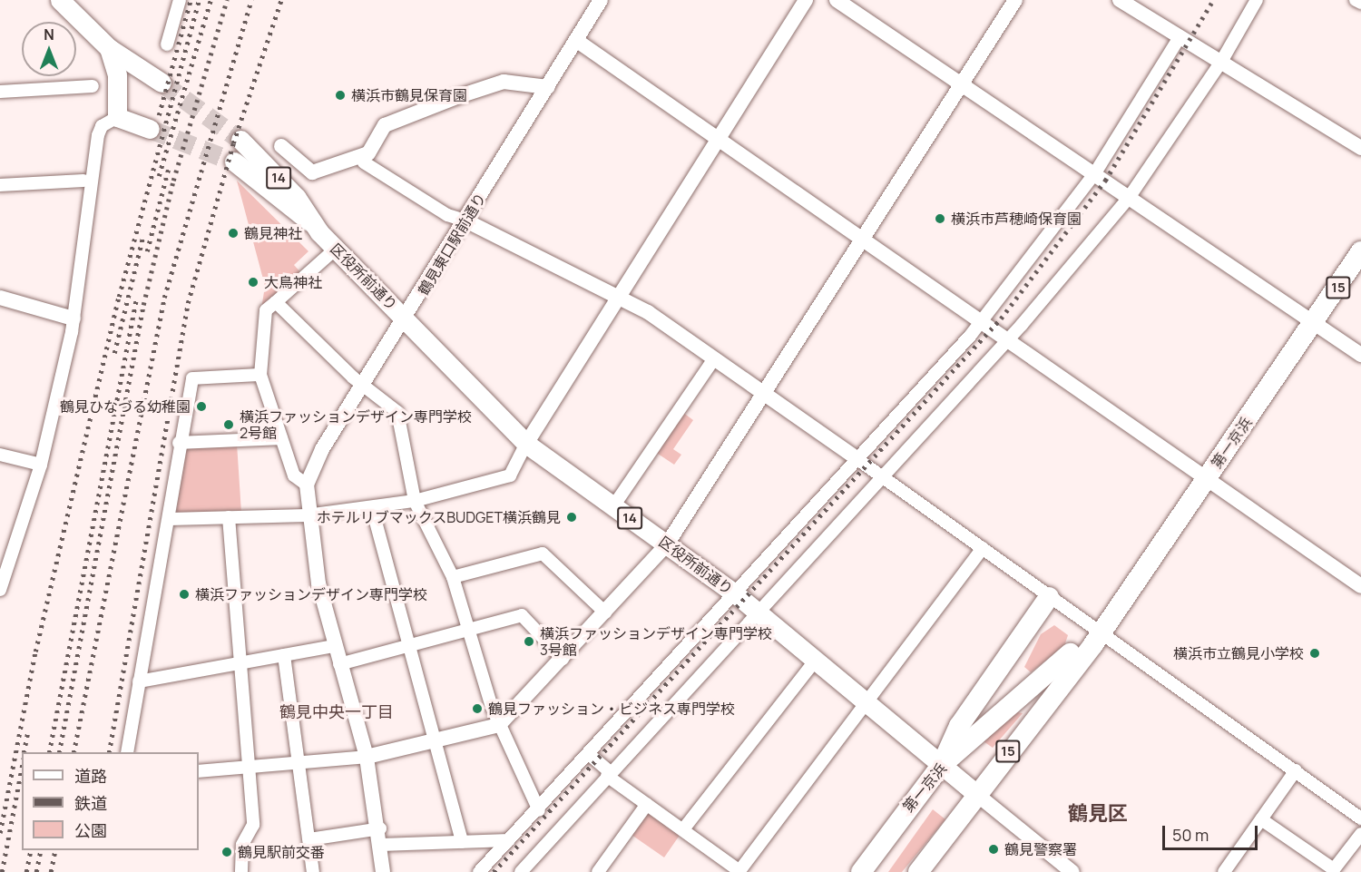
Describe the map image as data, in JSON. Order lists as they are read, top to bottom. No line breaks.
{"streets":{"highway":["15","第一京浜"],"main road":["14","区役所前通り"],"street":["鶴見東口駅前通り"]},"crossings":[["鶴見東口駅前通り","区役所前通り"],["区役所前通り","15"],["区役所前通り","第一京浜"],["15","第一京浜"]],"districts":["鶴見中央一丁目","鶴見区"],"places":["横浜市鶴見保育園","横浜市芦穂崎保育園","鶴見神社","大鳥神社","鶴見ひなづる幼稚園","横浜ファッションデザイン専門学校 2号館","ホテルリブマックスBUDGET横浜鶴見","横浜ファッションデザイン専門学校","横浜ファッションデザイン専門学校 3号館","横浜市立鶴見小学校","鶴見ファッション・ビジネス専門学校","鶴見警察署","鶴見駅前交番"],"legend":["道路","鉄道","公園"],"scale_bar":"50 m","north":"top"}
